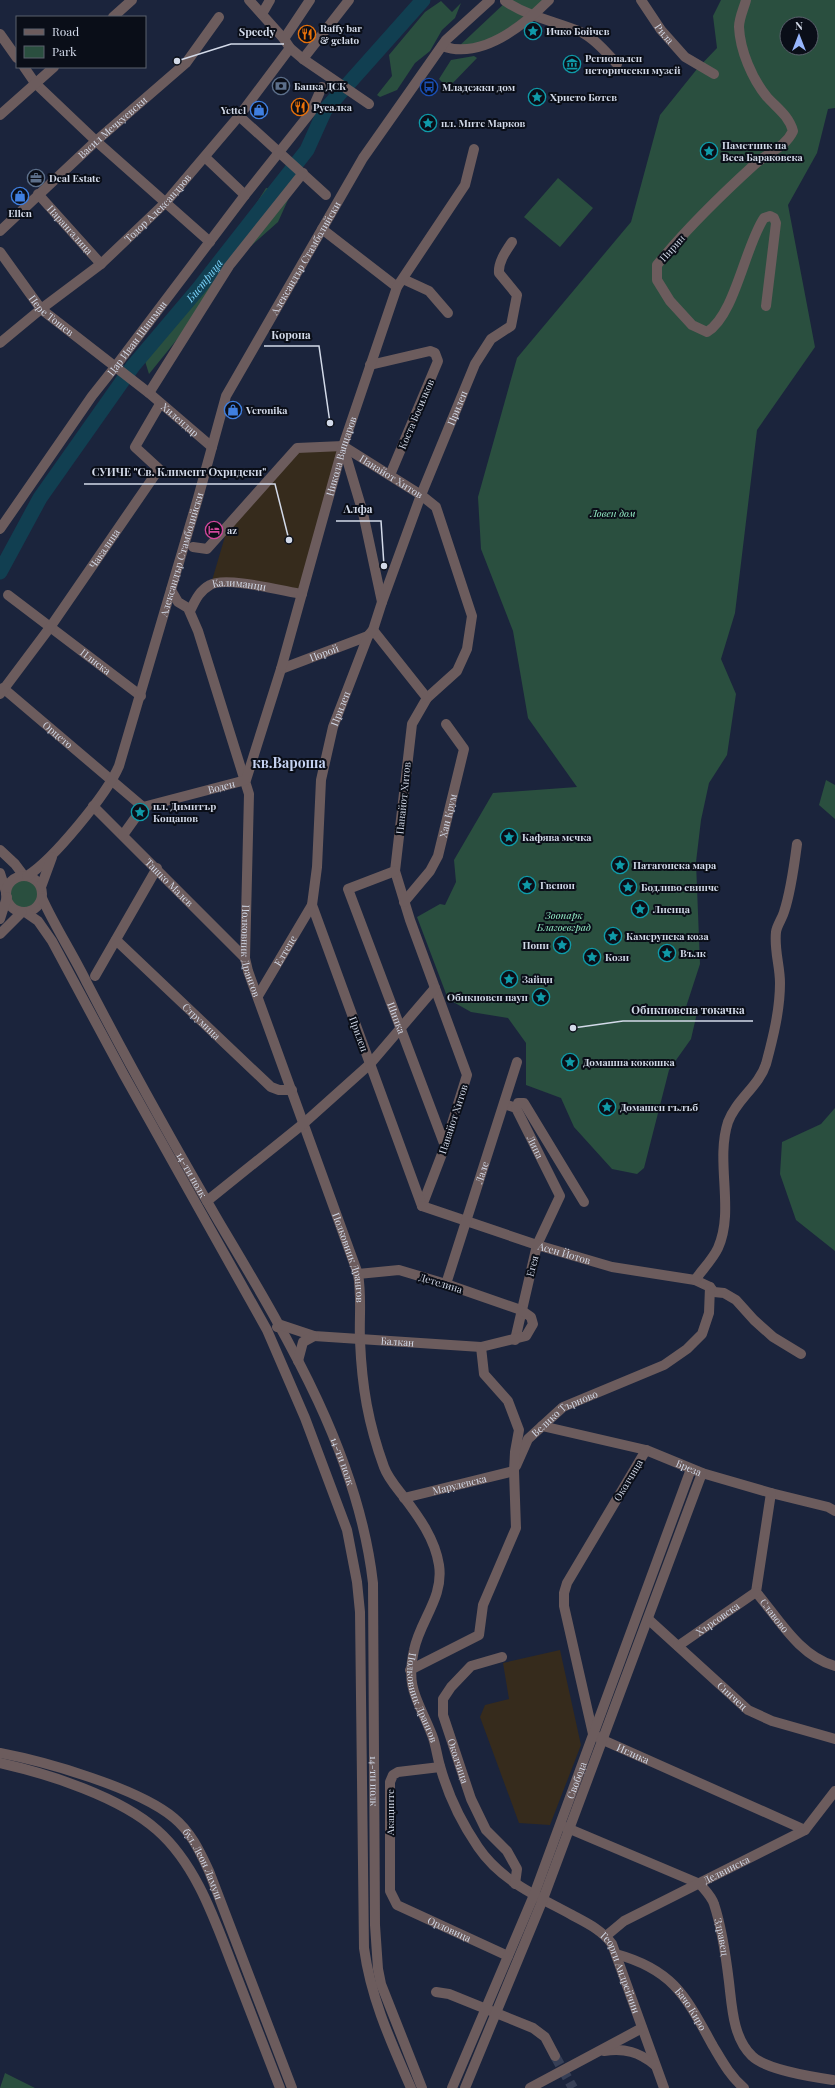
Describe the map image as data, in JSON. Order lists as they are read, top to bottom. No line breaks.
{"streets":{"street":["Рила","Васил Мечкуевски","Тодор Александров","Парангалица","Пирин","Александър Стамболийски","Пере Тошев","Цар Иван Шишман","Прилеп","Коста Босилков","Хилендар","Никола Вапцаров","Панайот Хитов","Чакалица","Калиманци","Порой","Плиска","Орцето","Воден","Хан Крум","Ташко Малев","Полковник Дрангов","Елтепе","Шипка","Струмица","Липа","Лале","14-ти полк","Асен Йотов","Егея","Детелина","Балкан","Велико Търново","Бреза","Околчица","Марулевска","Славово","Хърсовска","Синчец","Иглика","Свобода","Акациите","бул. Леон Ламуш","Делвинска","Орловица","Здравец","Георги Андрейчин","Бачо Киро"]},"crossings":[["Васил Мечкуевски","Парангалица"],["Тодор Александров","Парангалица"],["Тодор Александров","Пере Тошев"],["Александър Стамболийски","Хилендар"],["Александър Стамболийски","Плиска"],["Александър Стамболийски","Орцето"],["Александър Стамболийски","Ташко Малев"],["Александър Стамболийски","Полковник Дрангов"],["Александър Стамболийски","14-ти полк"],["Пере Тошев","Цар Иван Шишман"],["Пере Тошев","Хилендар"],["Прилеп","Панайот Хитов"],["Прилеп","Порой"],["Прилеп","Елтепе"],["Прилеп","Асен Йотов"],["Коста Босилков","Никола Вапцаров"],["Коста Босилков","Панайот Хитов"],["Хилендар","Чакалица"],["Никола Вапцаров","Панайот Хитов"],["Никола Вапцаров","Калиманци"],["Никола Вапцаров","Порой"],["Никола Вапцаров","Воден"],["Никола Вапцаров","Полковник Дрангов"],["Панайот Хитов","Хан Крум"],["Панайот Хитов","Шипка"],["Панайот Хитов","Асен Йотов"],["Чакалица","Плиска"],["Чакалица","Орцето"],["Калиманци","Полковник Дрангов"],["Воден","Полковник Дрангов"],["Ташко Малев","Полковник Дрангов"],["Полковник Дрангов","Елтепе"],["Полковник Дрангов","Струмица"],["Полковник Дрангов","Детелина"],["Полковник Дрангов","Балкан"],["Полковник Дрангов","Велико Търново"],["Полковник Дрангов","Околчица"],["Полковник Дрангов","Марулевска"],["Полковник Дрангов","Свобода"],["Полковник Дрангов","Акациите"],["Полковник Дрангов","Георги Андрейчин"],["Липа","Егея"],["Лале","Асен Йотов"],["Лале","Детелина"],["14-ти полк","Балкан"],["Асен Йотов","Егея"],["Асен Йотов","Велико Търново"],["Егея","Детелина"],["Егея","Балкан"],["Велико Търново","Бреза"],["Велико Търново","Марулевска"],["Бреза","Околчица"],["Бреза","Славово"],["Бреза","Свобода"],["Околчица","Иглика"],["Околчица","Свобода"],["Славово","Хърсовска"],["Хърсовска","Синчец"],["Синчец","Свобода"],["Иглика","Свобода"],["Иглика","Делвинска"],["Свобода","Орловица"],["Свобода","Здравец"],["Свобода","Георги Андрейчин"],["Акациите","Орловица"],["Делвинска","Здравец"],["Делвинска","Георги Андрейчин"],["Георги Андрейчин","Бачо Киро"]],"districts":["кв.Вароша"],"water":["Бистрица"],"parks":["Ловен дом","Зоопарк Благоевград"],"places":{"place":["Ичко Бойчев","Христо Ботев","пл. Мите Марков","Паметник на Веса Бараковска","пл. Димитър Кощанов","Кафява мечка","Патагонска мара","Гвенон","Бодливо свинче","Лисица","Камерунска коза","Пони","Вълк","Кози","Зайци","Обикновен паун","Домашна кокошка","Домашен гълъб"],"restaurant":["Raffy bar & gelato","Русалка"],"other":["Speedy","Корона","СУИЧЕ \"Св. Климент Охридски\"","Алфа","Обикновена токачка"],"museum":["Регионален исторически музей"],"bank":["Банка ДСК"],"bus stop":["Младежки дом"],"shop":["Yettel","Ellen","Veronika"],"office":["Deal Estate"],"hotel":["az"]},"legend":["Road","Park"],"north":"top"}
